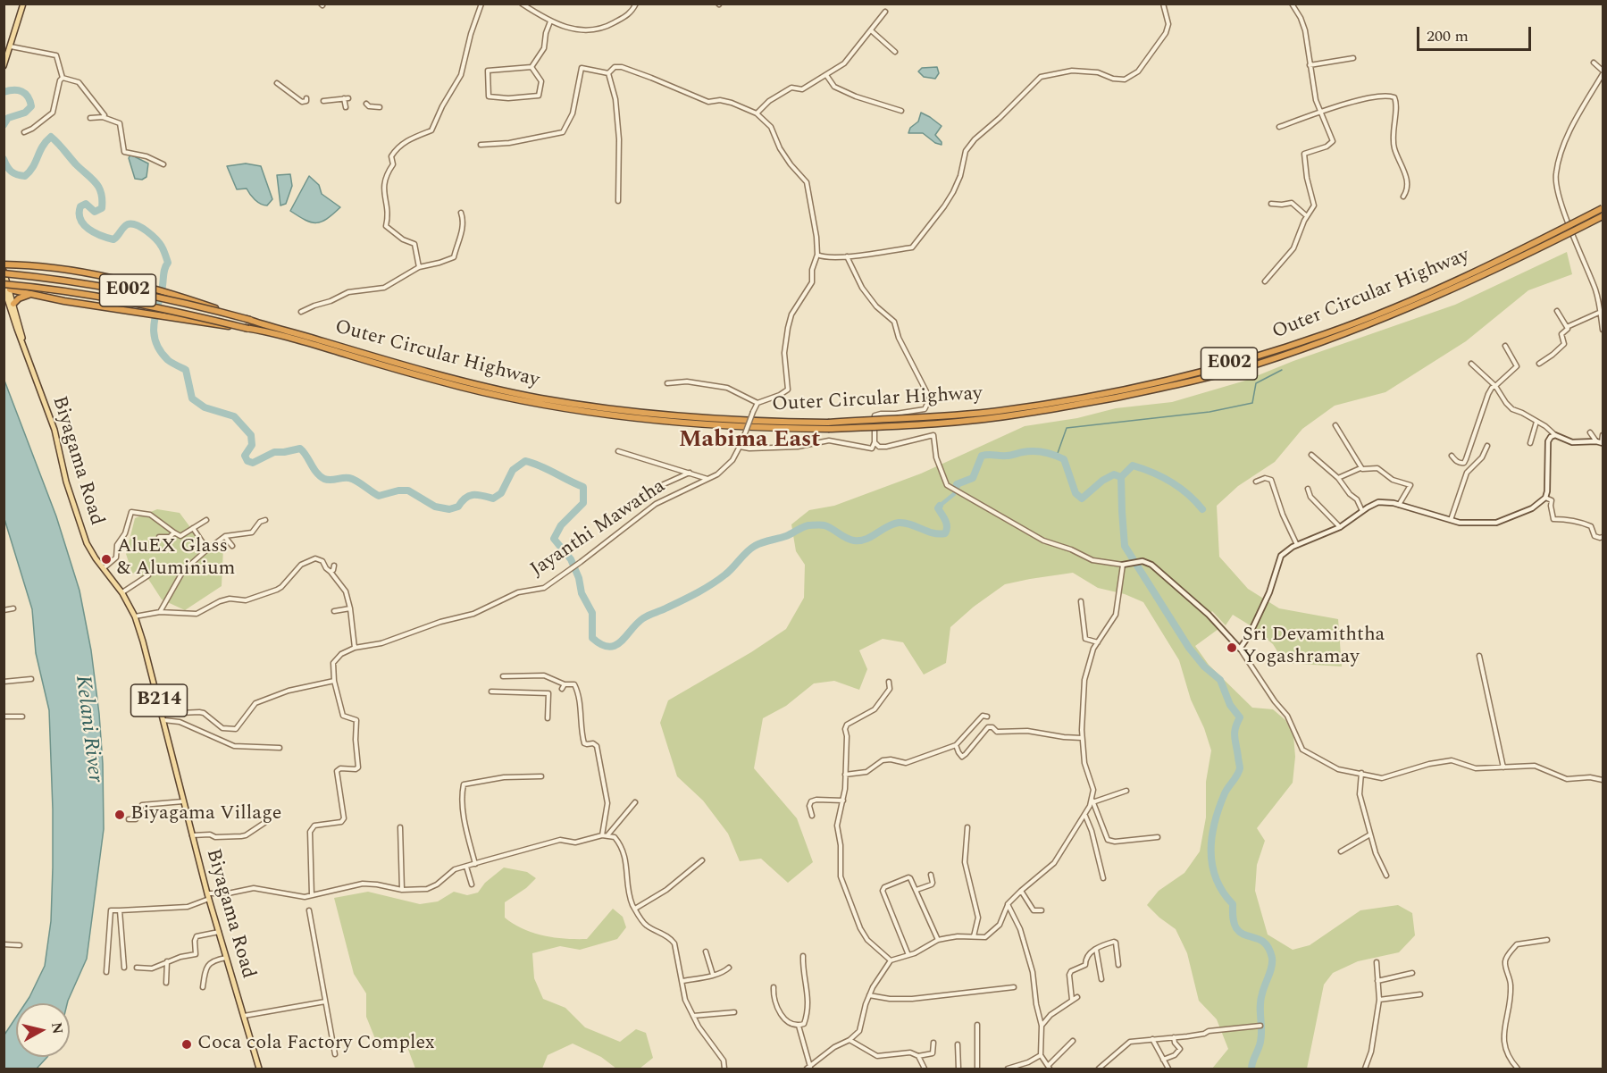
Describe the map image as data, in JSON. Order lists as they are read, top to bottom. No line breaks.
{"streets":{"highway":["E002","Outer Circular Highway"],"main road":["Biyagama Road","B214"],"street":["Jayanthi Mawatha"]},"crossings":[["Outer Circular Highway","Biyagama Road"]],"districts":["Mabima East"],"water":["Kelani River"],"places":["AluEX Glass & Aluminium","Sri Devamiththa Yogashramay","Biyagama Village","Coca cola Factory Complex"],"scale_bar":"200 m","north":"right"}
